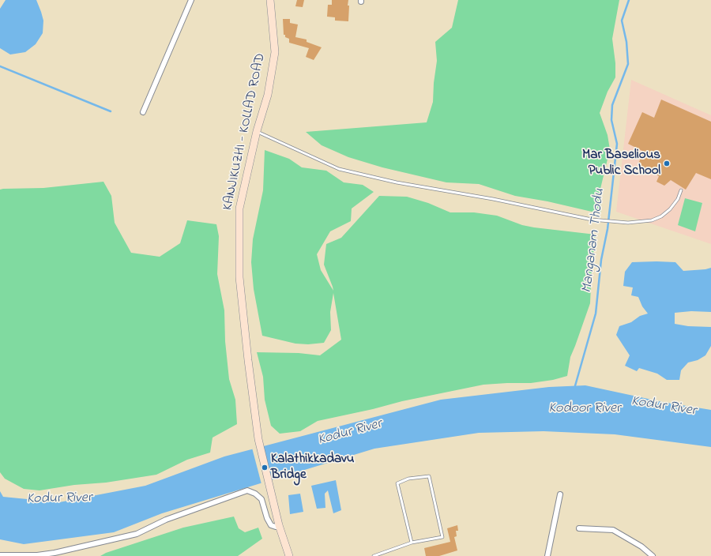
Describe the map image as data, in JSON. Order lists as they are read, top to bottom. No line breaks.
{"streets":{"main road":["KANJIKUZHI - KOLLAD ROAD"]},"water":["Manganam Thodu","Kodur River","Kodoor River"],"places":["Mar Baselious Public School","Kalathikkadavu Bridge"]}
